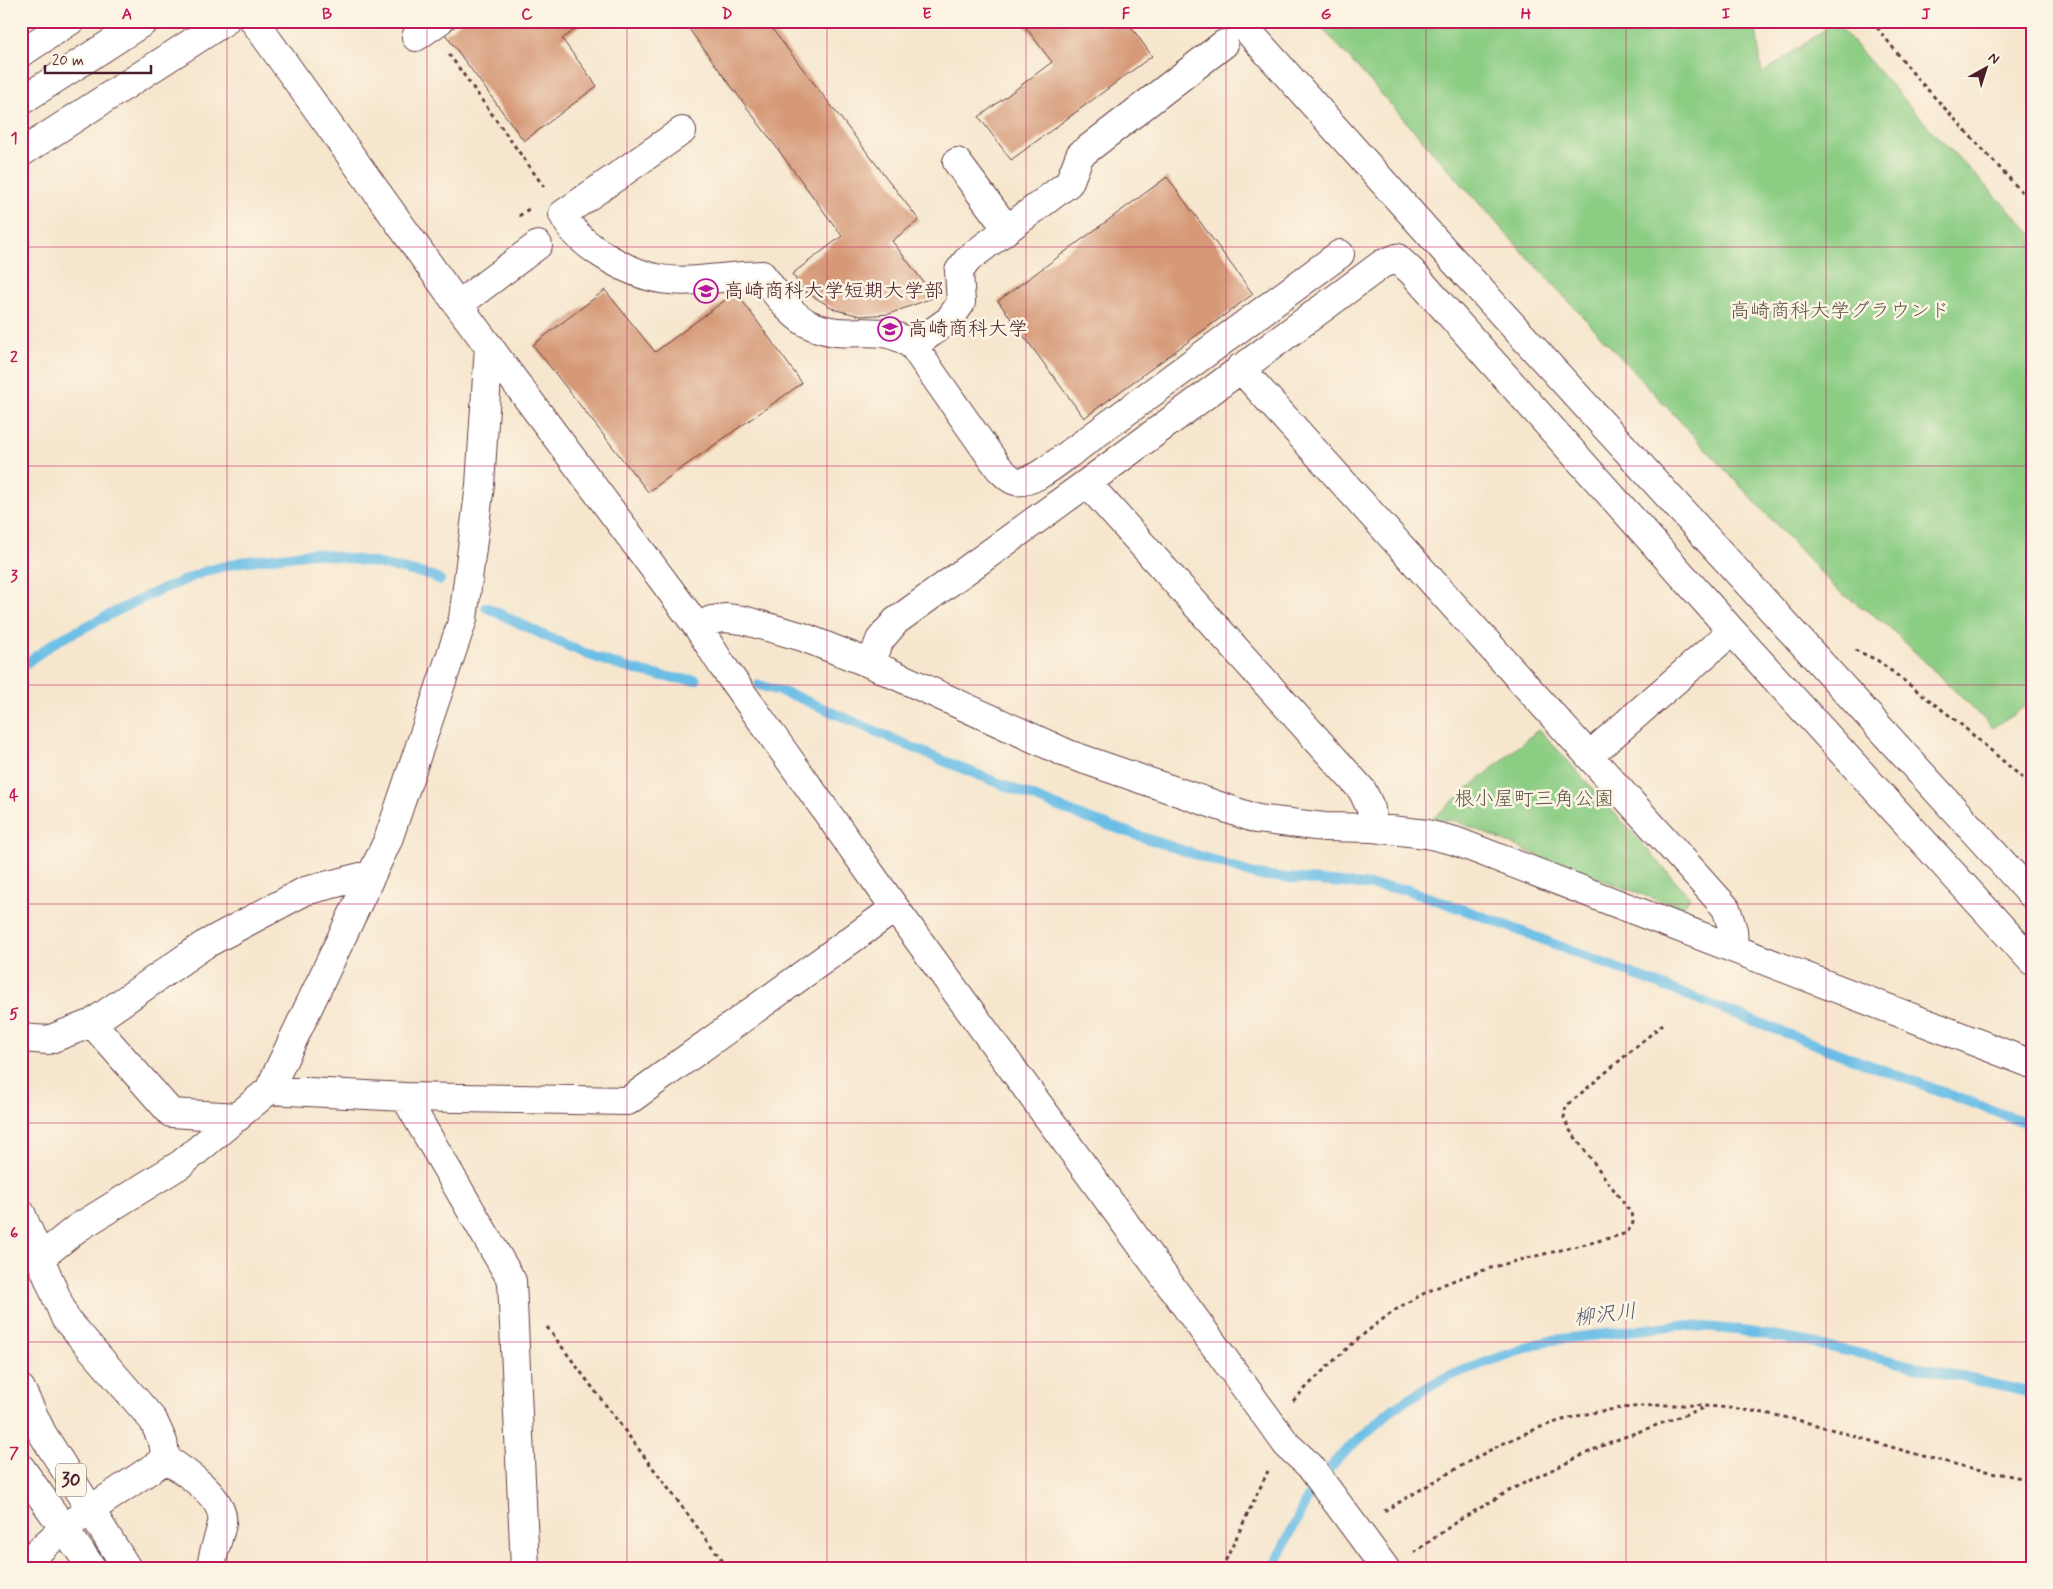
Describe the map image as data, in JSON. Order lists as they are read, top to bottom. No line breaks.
{"streets":{"street":["30"]},"water":["柳沢川"],"parks":["高崎商科大学グラウンド","根小屋町三角公園"],"places":{"school or university":["高崎商科大学短期大学部","高崎商科大学"]},"scale_bar":"20 m","north":"top right","grid":{"columns":["A","B","C","D","E","F","G","H","I","J"],"rows":["1","2","3","4","5","6","7"]}}
